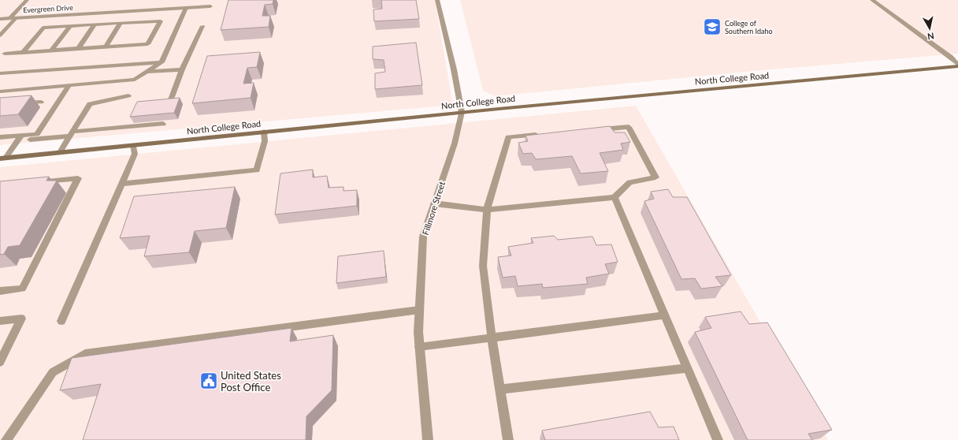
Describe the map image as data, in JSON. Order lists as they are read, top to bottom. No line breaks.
{"streets":{"main road":["North College Road"],"street":["Evergreen Drive","Fillmore Street"]},"crossings":[["North College Road","Fillmore Street"]],"places":{"school or university":["College of Southern Idaho"],"public building":["United States Post Office"]},"north":"bottom"}
